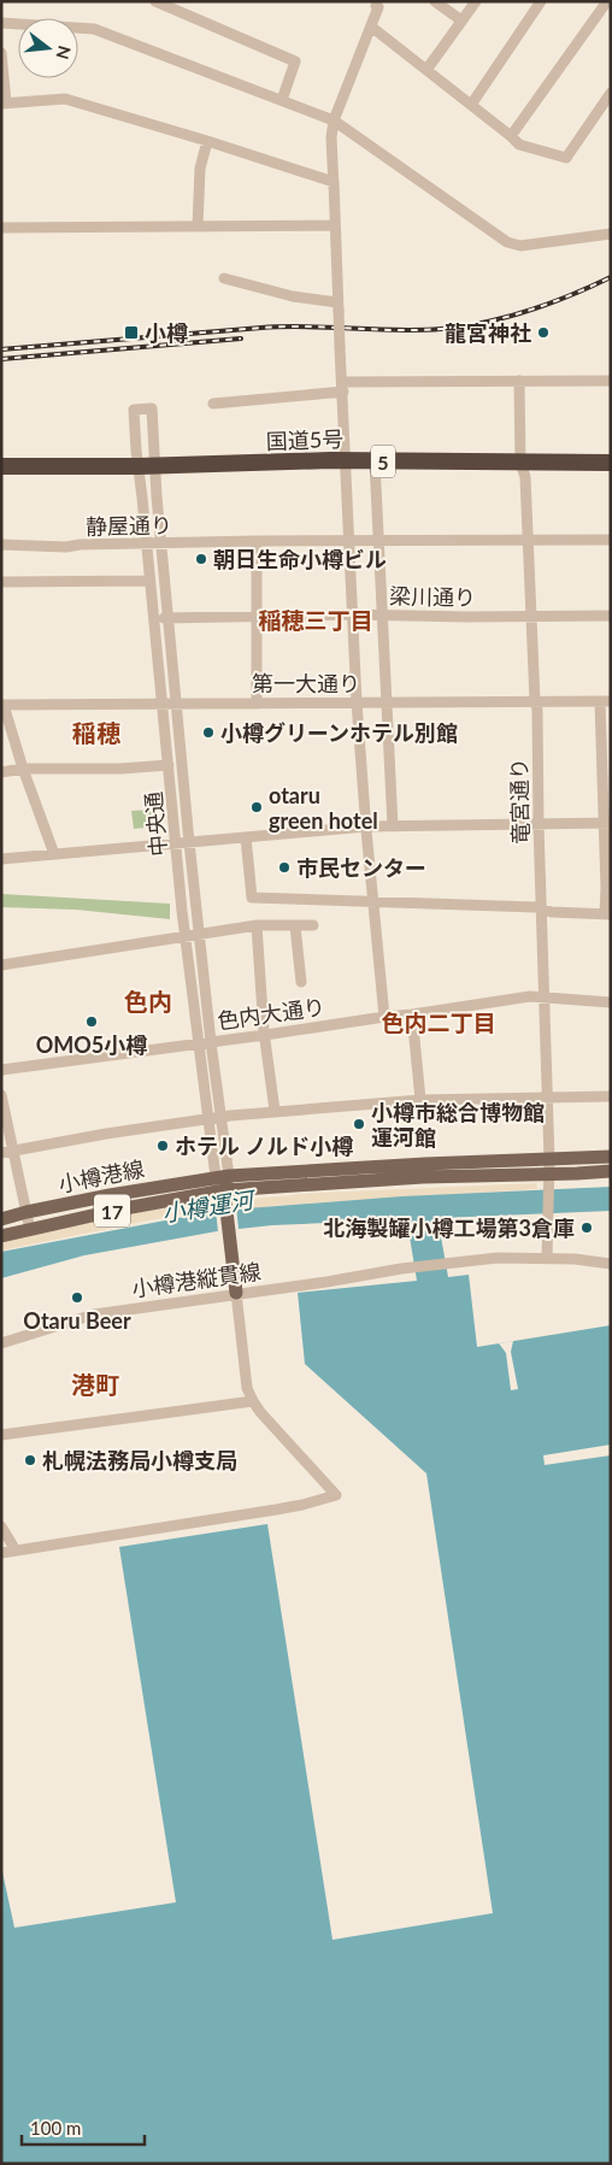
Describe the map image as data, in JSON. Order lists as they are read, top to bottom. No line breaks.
{"streets":{"highway":["国道5号","5"],"main road":["小樽港線","17"],"street":["静屋通り","梁川通り","第一大通り","竜宮通り","中央通","色内大通り","小樽港縦貫線"]},"crossings":[["国道5号","竜宮通り"],["国道5号","中央通"],["静屋通り","竜宮通り"],["静屋通り","中央通"],["梁川通り","竜宮通り"],["梁川通り","中央通"],["第一大通り","竜宮通り"],["第一大通り","中央通"],["竜宮通り","色内大通り"],["竜宮通り","小樽港線"],["竜宮通り","小樽港縦貫線"],["中央通","色内大通り"],["中央通","小樽港線"]],"districts":["稲穂三丁目","稲穂","色内","色内二丁目","港町"],"water":["小樽運河"],"places":{"transit":["小樽"],"other":["龍宮神社","朝日生命小樽ビル","小樽グリーンホテル別館","otaru green hotel","市民センター","OMO5小樽","小樽市総合博物館 運河館","ホテル ノルド小樽","北海製罐小樽工場第3倉庫","Otaru Beer","札幌法務局小樽支局"]},"scale_bar":"100 m","north":"right"}
